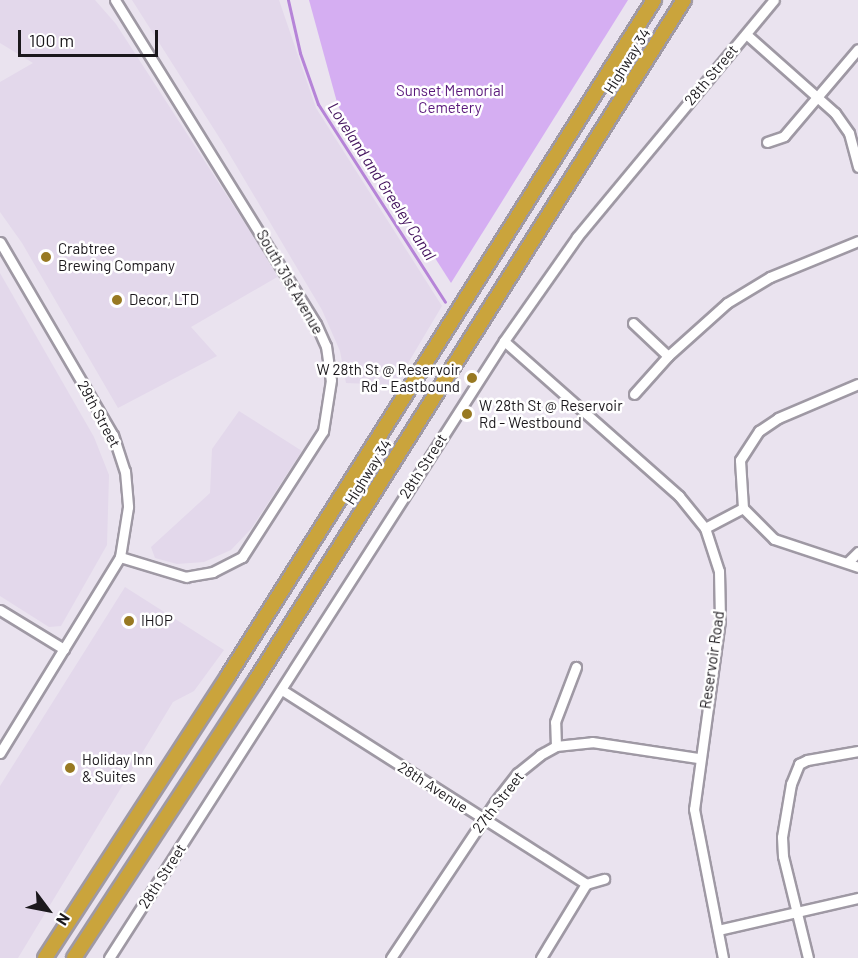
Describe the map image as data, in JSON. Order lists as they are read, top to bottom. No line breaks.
{"streets":{"highway":["Highway 34"],"street":["28th Street","South 31st Avenue","29th Street","Reservoir Road","28th Avenue","27th Street"]},"crossings":[["28th Street","Reservoir Road"],["28th Street","28th Avenue"],["South 31st Avenue","29th Street"],["Reservoir Road","27th Street"],["28th Avenue","27th Street"]],"water":["Loveland and Greeley Canal"],"parks":["Sunset Memorial Cemetery"],"places":["Crabtree Brewing Company","Decor, LTD","W 28th St @ Reservoir Rd - Eastbound","W 28th St @ Reservoir Rd - Westbound","IHOP","Holiday Inn & Suites"],"scale_bar":"100 m","north":"bottom right"}
